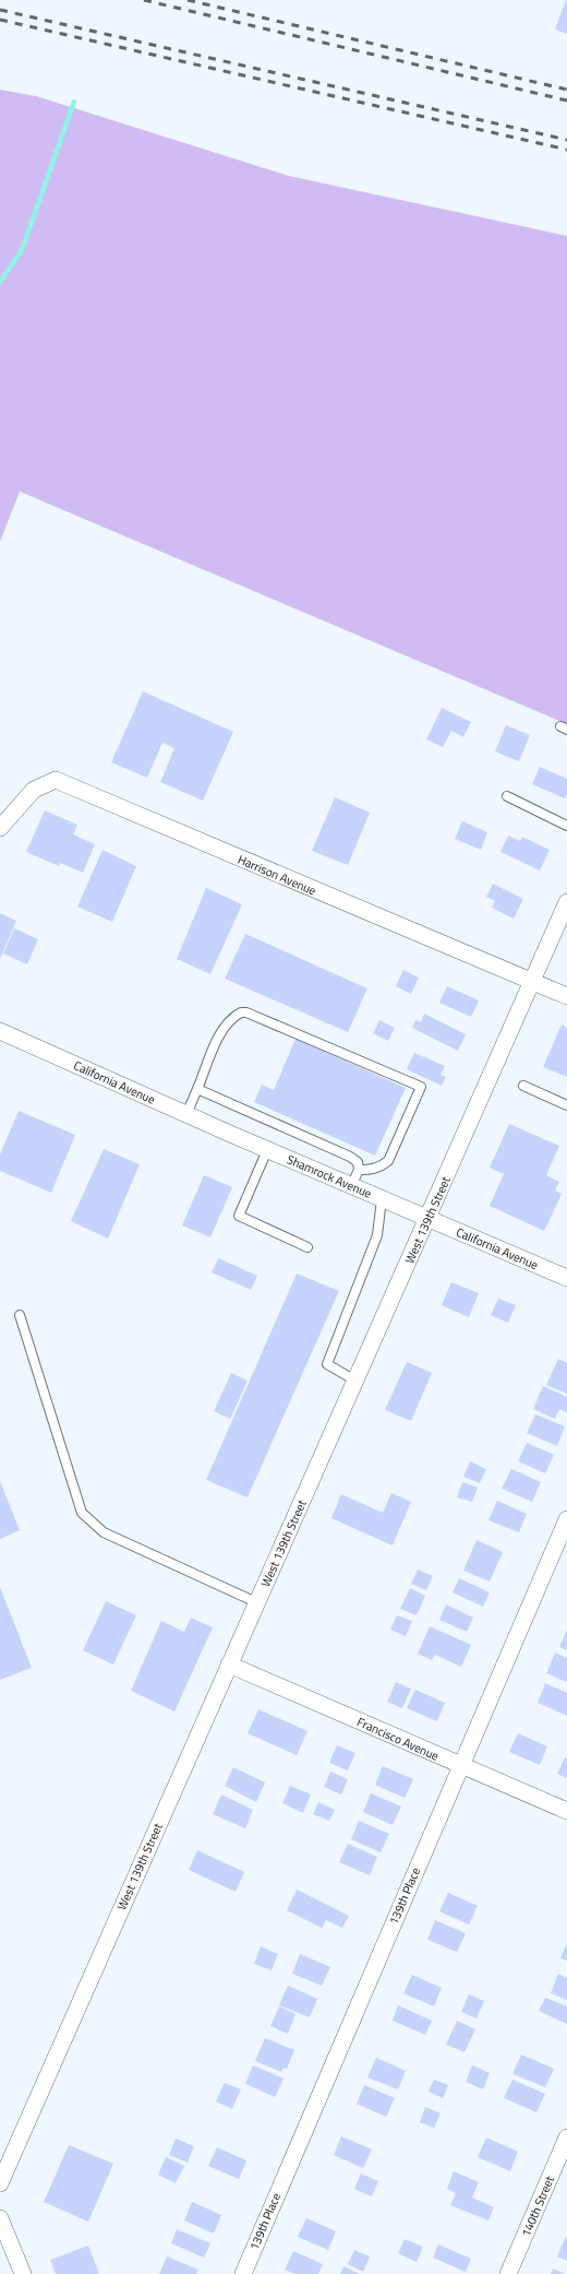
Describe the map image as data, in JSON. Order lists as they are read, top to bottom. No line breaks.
{"streets":{"street":["Harrison Avenue","California Avenue","Shamrock Avenue","West 139th Street","Francisco Avenue","139th Place","140th Street"]},"crossings":[["Harrison Avenue","West 139th Street"],["California Avenue","Shamrock Avenue"],["California Avenue","West 139th Street"],["Shamrock Avenue","West 139th Street"],["West 139th Street","Francisco Avenue"],["Francisco Avenue","139th Place"]]}
